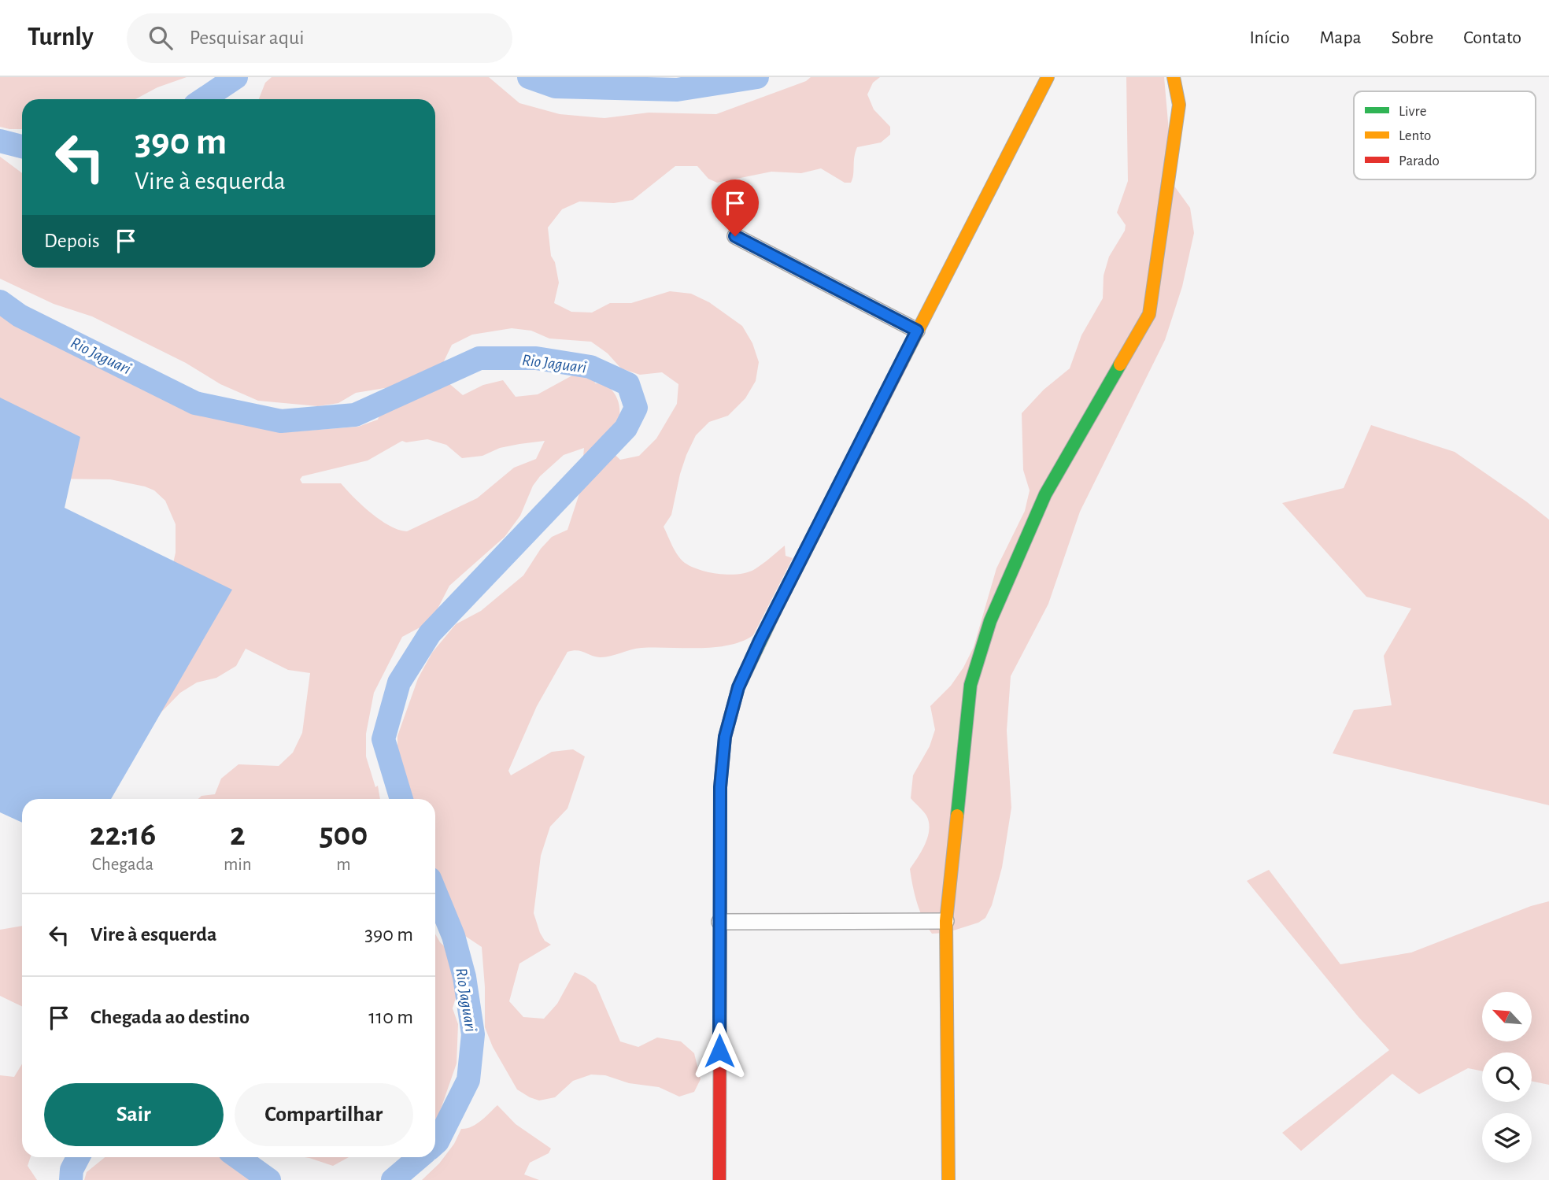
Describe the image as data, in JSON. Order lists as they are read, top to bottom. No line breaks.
{"water":["Rio Jaguari"],"legend":["Livre","Lento","Parado"],"north":"top left","page":{"header":"Turnly","search":"Pesquisar aqui","nav":["Início","Mapa","Sobre","Contato"],"turn":["390 m","Vire à esquerda"],"then":"Depois","eta":["22:16","Chegada","2","min","500","m"],"list":[{"name":"Vire à esquerda","value":"390 m"},{"name":"Chegada ao destino","value":"110 m"}],"buttons":["Sair","Compartilhar"]}}
